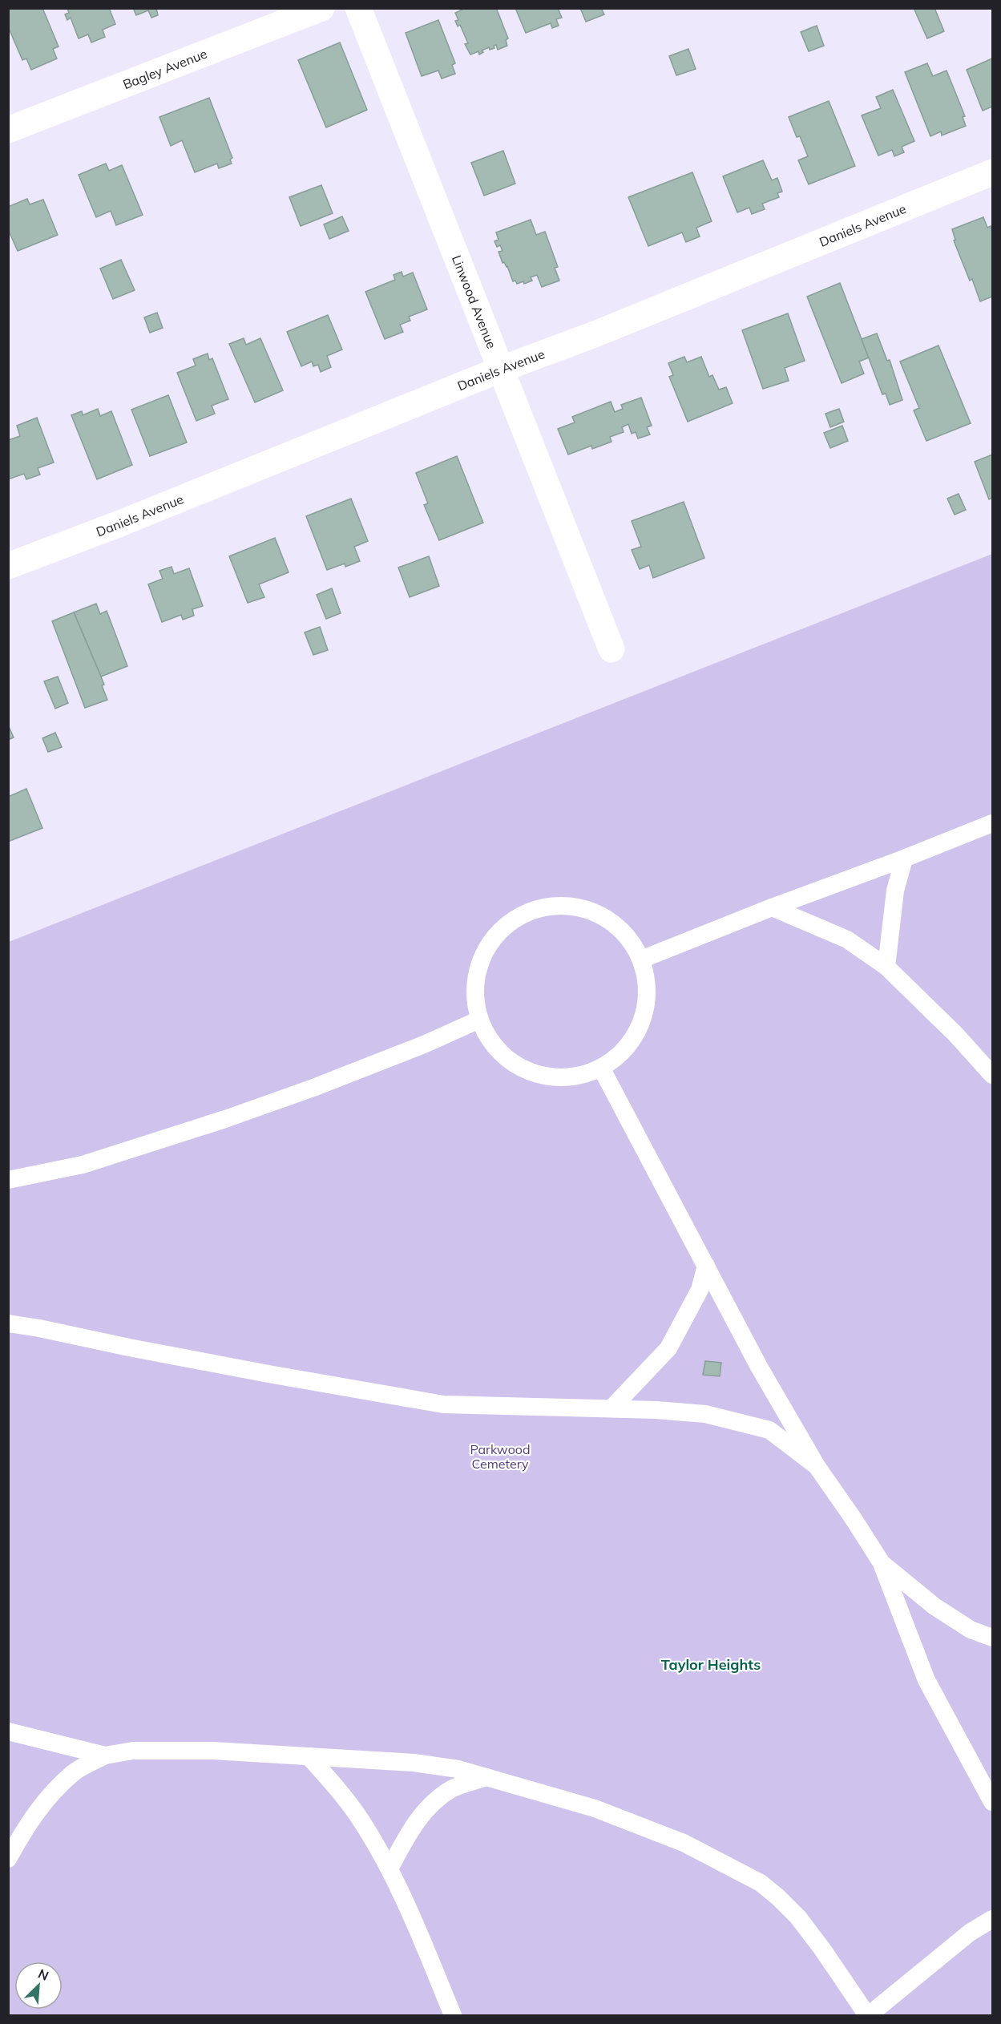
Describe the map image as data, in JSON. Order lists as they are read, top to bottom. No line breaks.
{"streets":{"street":["Bagley Avenue","Daniels Avenue","Linwood Avenue"]},"crossings":[["Daniels Avenue","Linwood Avenue"]],"districts":["Taylor Heights"],"parks":["Parkwood Cemetery"],"north":"top right"}
